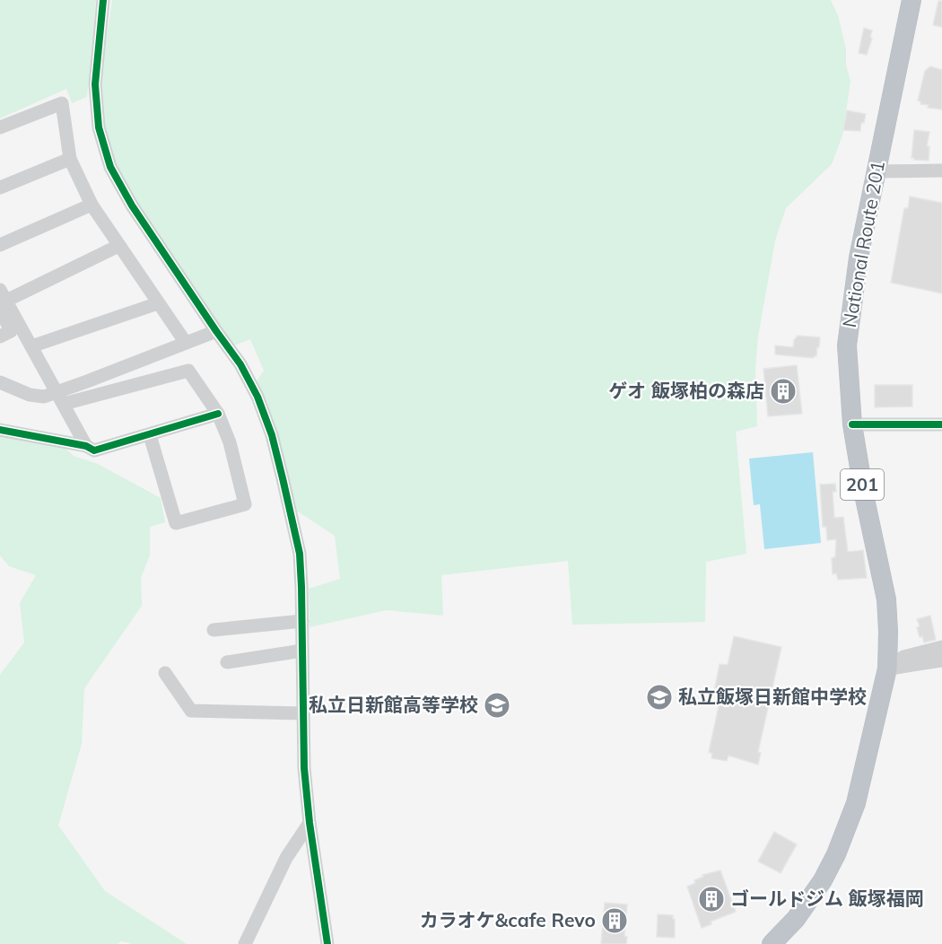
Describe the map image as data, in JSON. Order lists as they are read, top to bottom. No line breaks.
{"streets":{"highway":["National Route 201","201"]},"places":{"building":["ゲオ 飯塚柏の森店","ゴールドジム 飯塚福岡","カラオケ&cafe Revo"],"school or university":["私立飯塚日新館中学校","私立日新館高等学校"]}}
